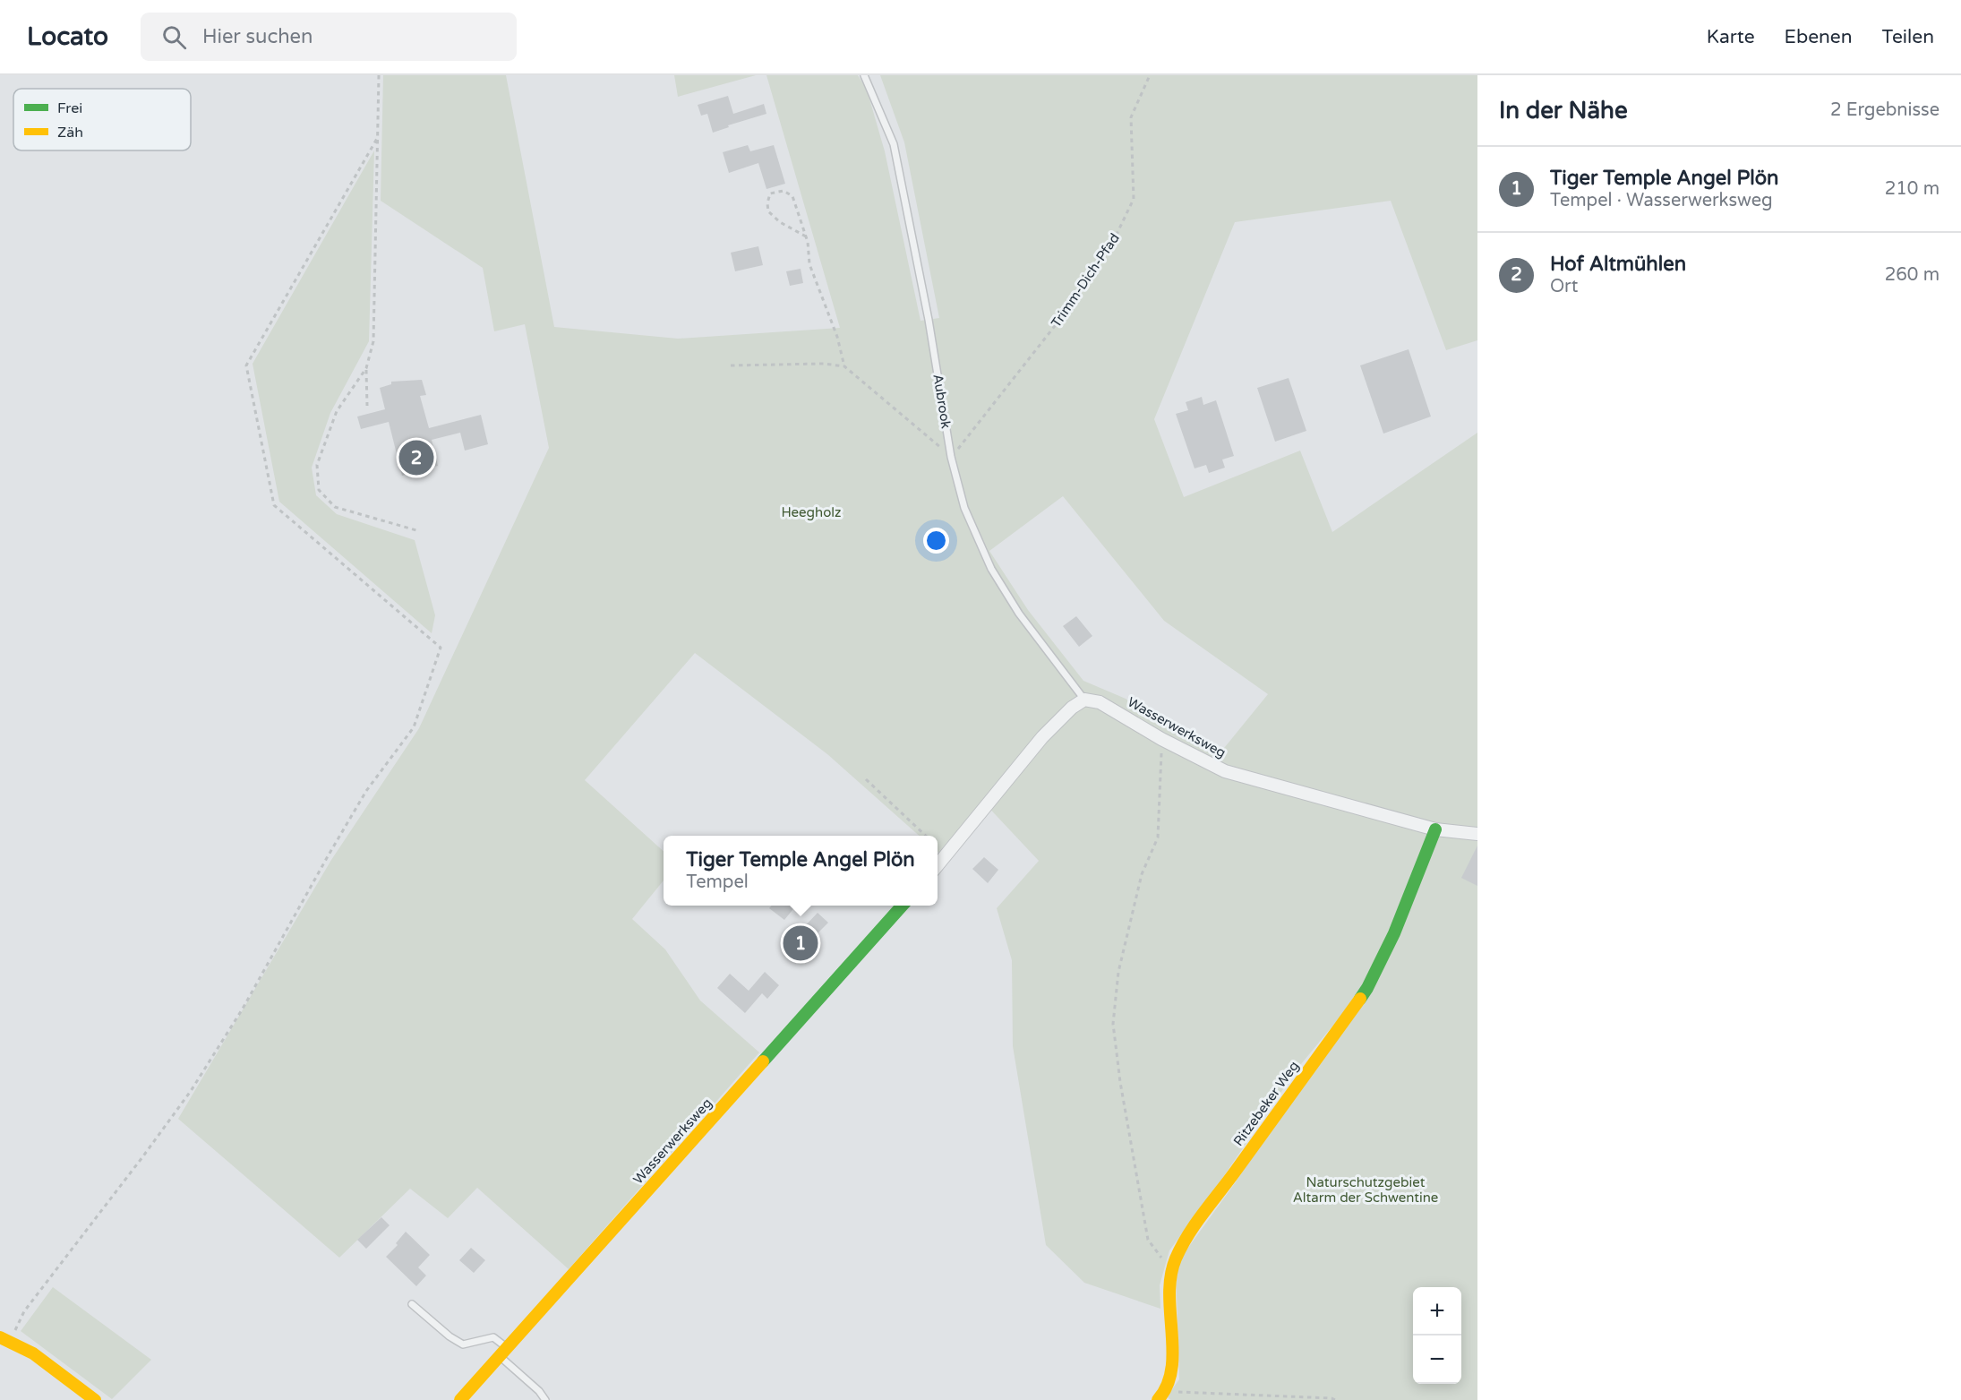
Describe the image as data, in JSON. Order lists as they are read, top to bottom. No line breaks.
{"streets":{"street":["Wasserwerksweg","Ritzebeker Weg"],"lane":["Aubrook"],"path":["Trimm-Dich-Pfad"]},"crossings":[["Trimm-Dich-Pfad","Aubrook"],["Aubrook","Wasserwerksweg"],["Wasserwerksweg","Ritzebeker Weg"]],"parks":["Heegholz","Naturschutzgebiet Altarm der Schwentine"],"legend":["Frei","Zäh"],"page":{"header":"Locato","search":"Hier suchen","nav":["Karte","Ebenen","Teilen"],"heading":["In der Nähe","2 Ergebnisse"],"list":[{"mark":"1","name":"Tiger Temple Angel Plön","note":"Tempel · Wasserwerksweg","value":"210 m"},{"mark":"2","name":"Hof Altmühlen","note":"Ort","value":"260 m"}],"pins":["2","1"],"popup":["Tiger Temple Angel Plön","Tempel"],"map_buttons":["+","−"]}}
